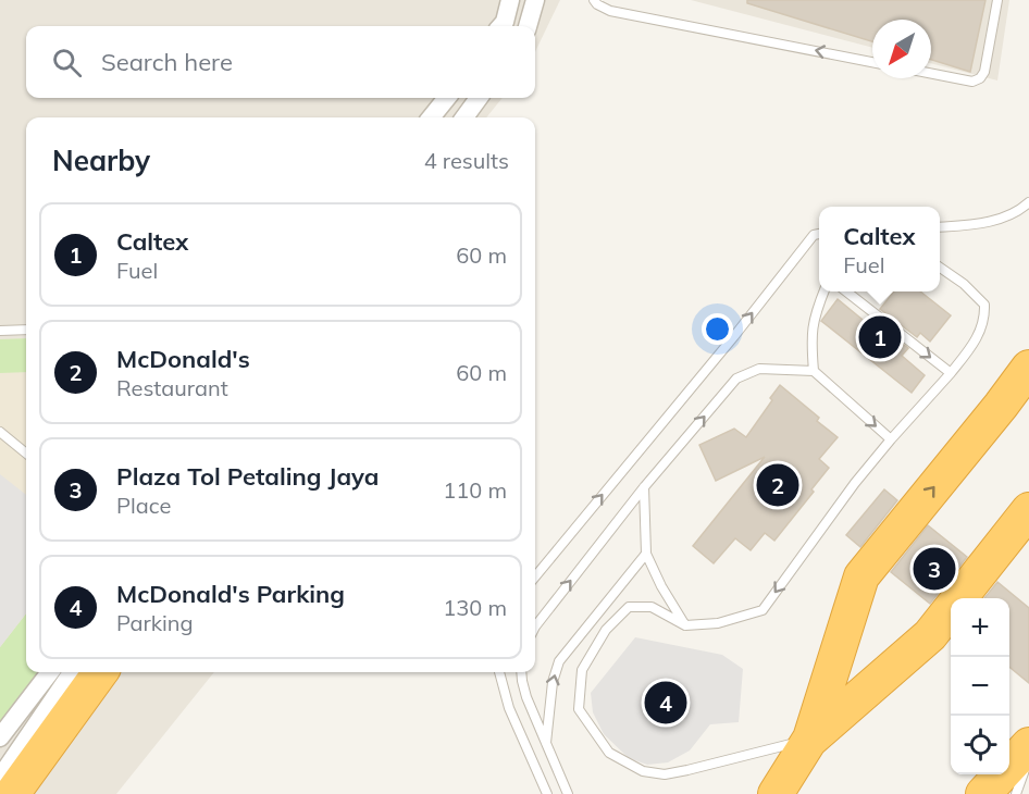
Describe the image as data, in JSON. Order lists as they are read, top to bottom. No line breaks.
{"north":"bottom left","page":{"search":"Search here","heading":["Nearby","4 results"],"list":[{"mark":"1","name":"Caltex","note":"Fuel","value":"60 m"},{"mark":"2","name":"McDonald's","note":"Restaurant","value":"60 m"},{"mark":"3","name":"Plaza Tol Petaling Jaya","note":"Place","value":"110 m"},{"mark":"4","name":"McDonald's Parking","note":"Parking","value":"130 m"}],"popup":["Caltex","Fuel"],"pins":["1","2","3","4"],"map_buttons":["+","−"]}}
